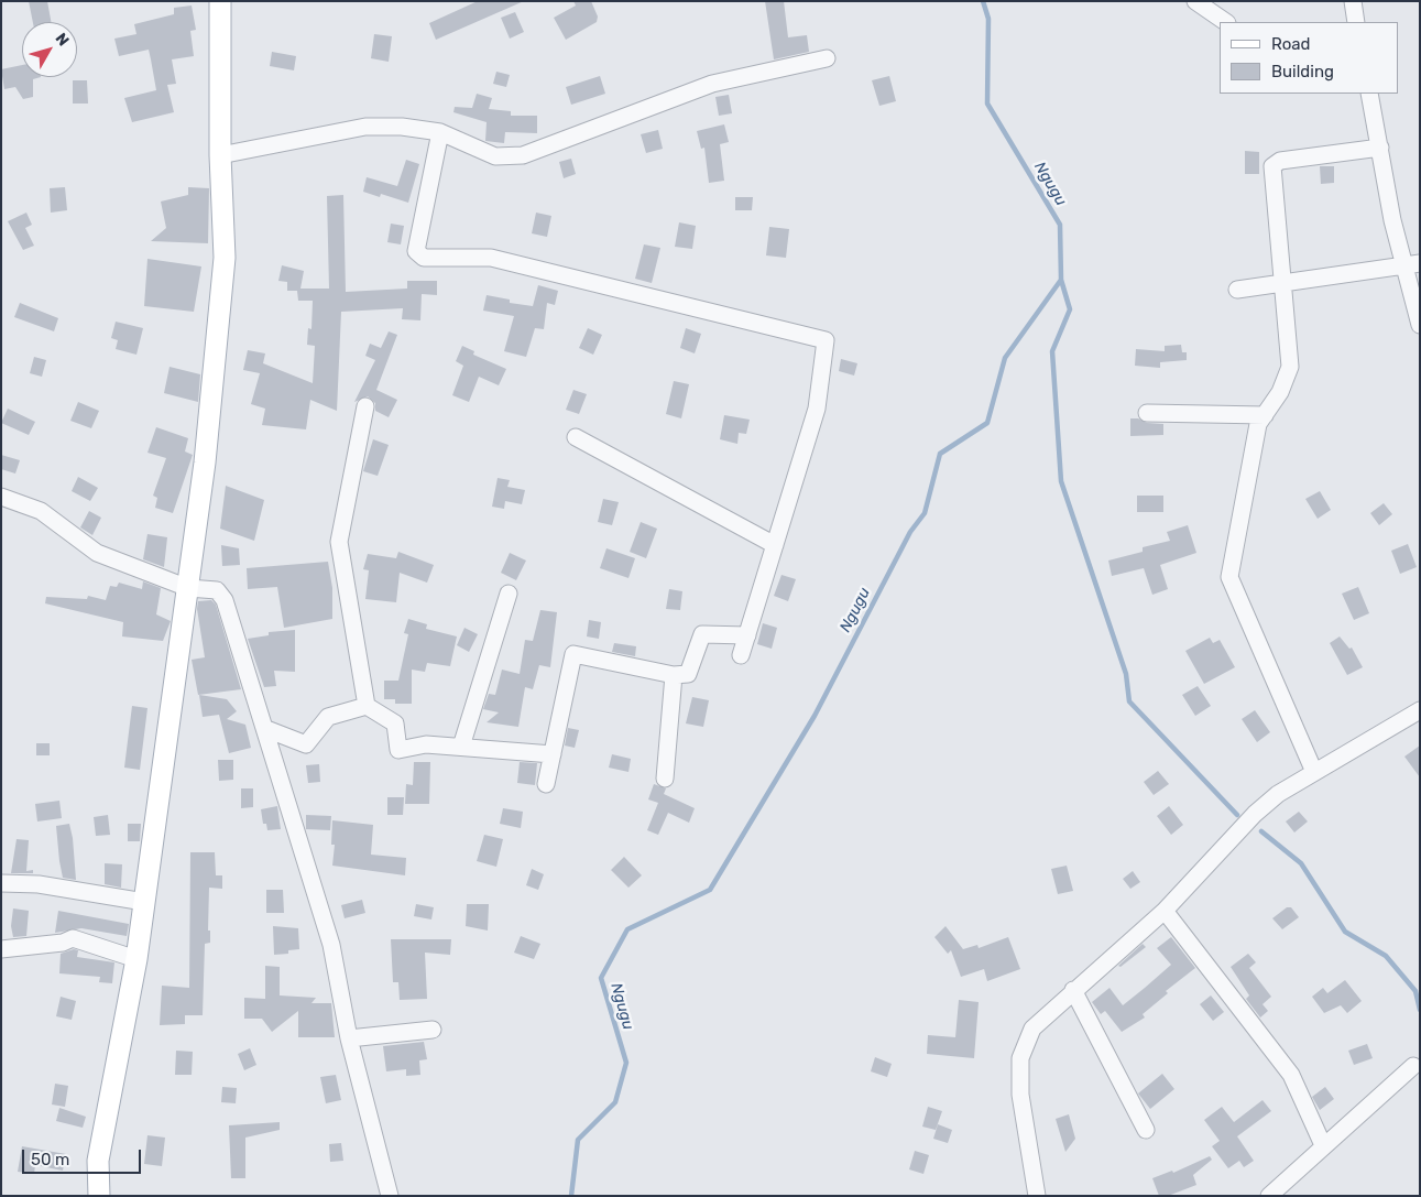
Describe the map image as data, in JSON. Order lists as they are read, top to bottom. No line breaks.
{"water":["Ngugu"],"legend":["Road","Building"],"scale_bar":"50 m","north":"top right"}
